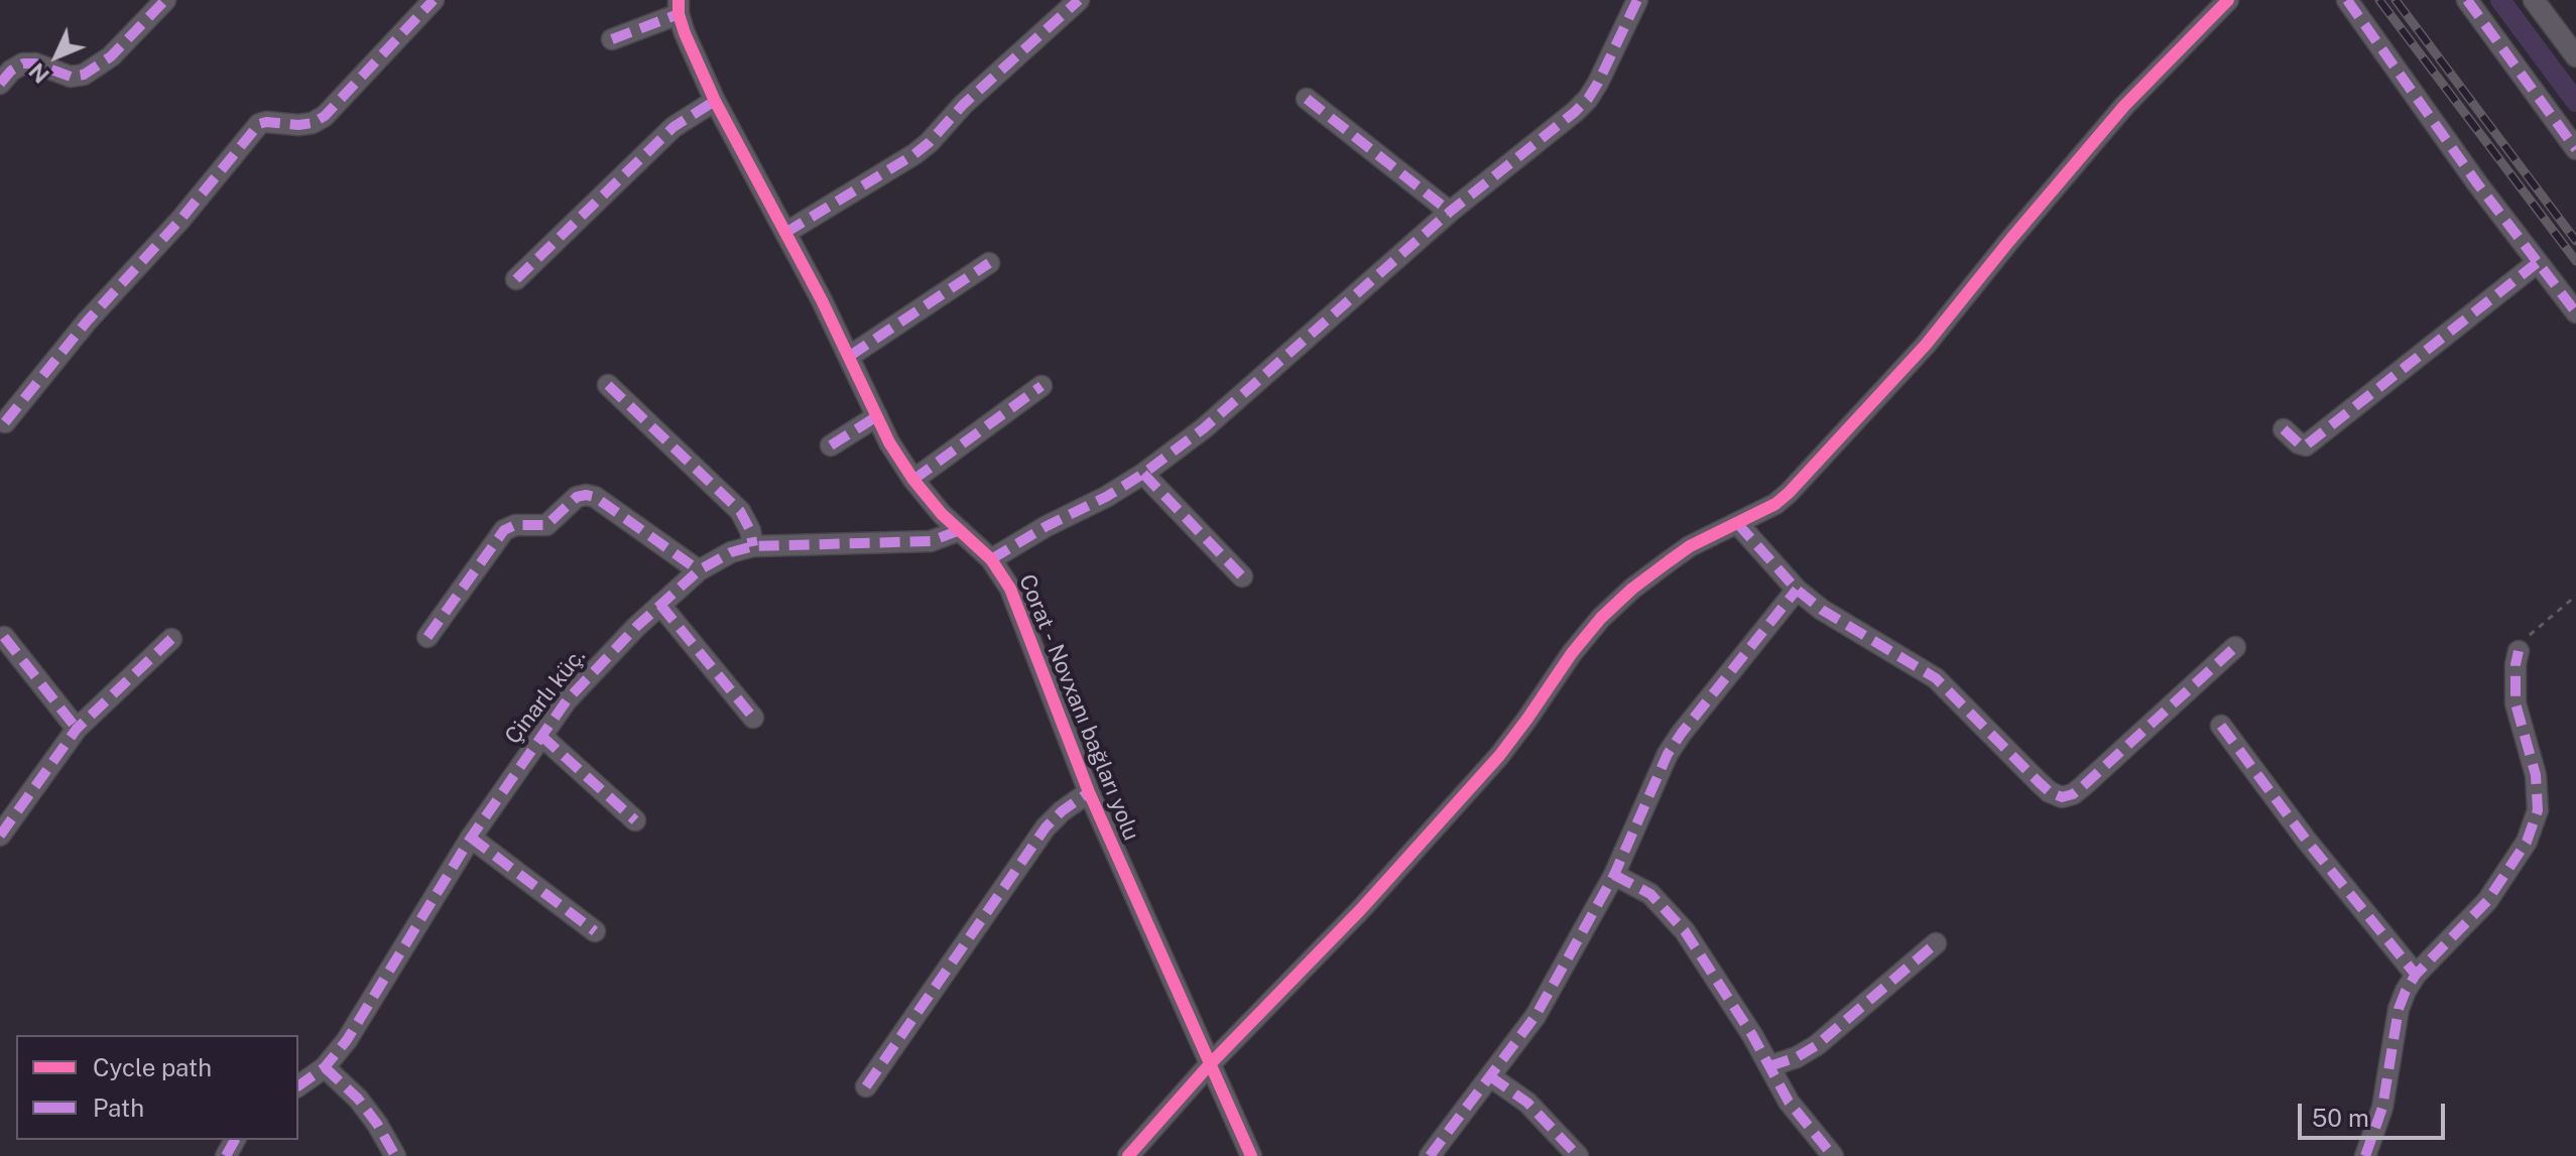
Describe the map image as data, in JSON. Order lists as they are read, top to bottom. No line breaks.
{"streets":{"street":["Çinarlı küç.","Corat - Novxanı bağları yolu"]},"crossings":[["Çinarlı küç.","Corat - Novxanı bağları yolu"]],"legend":["Cycle path","Path"],"scale_bar":"50 m","north":"bottom left"}
